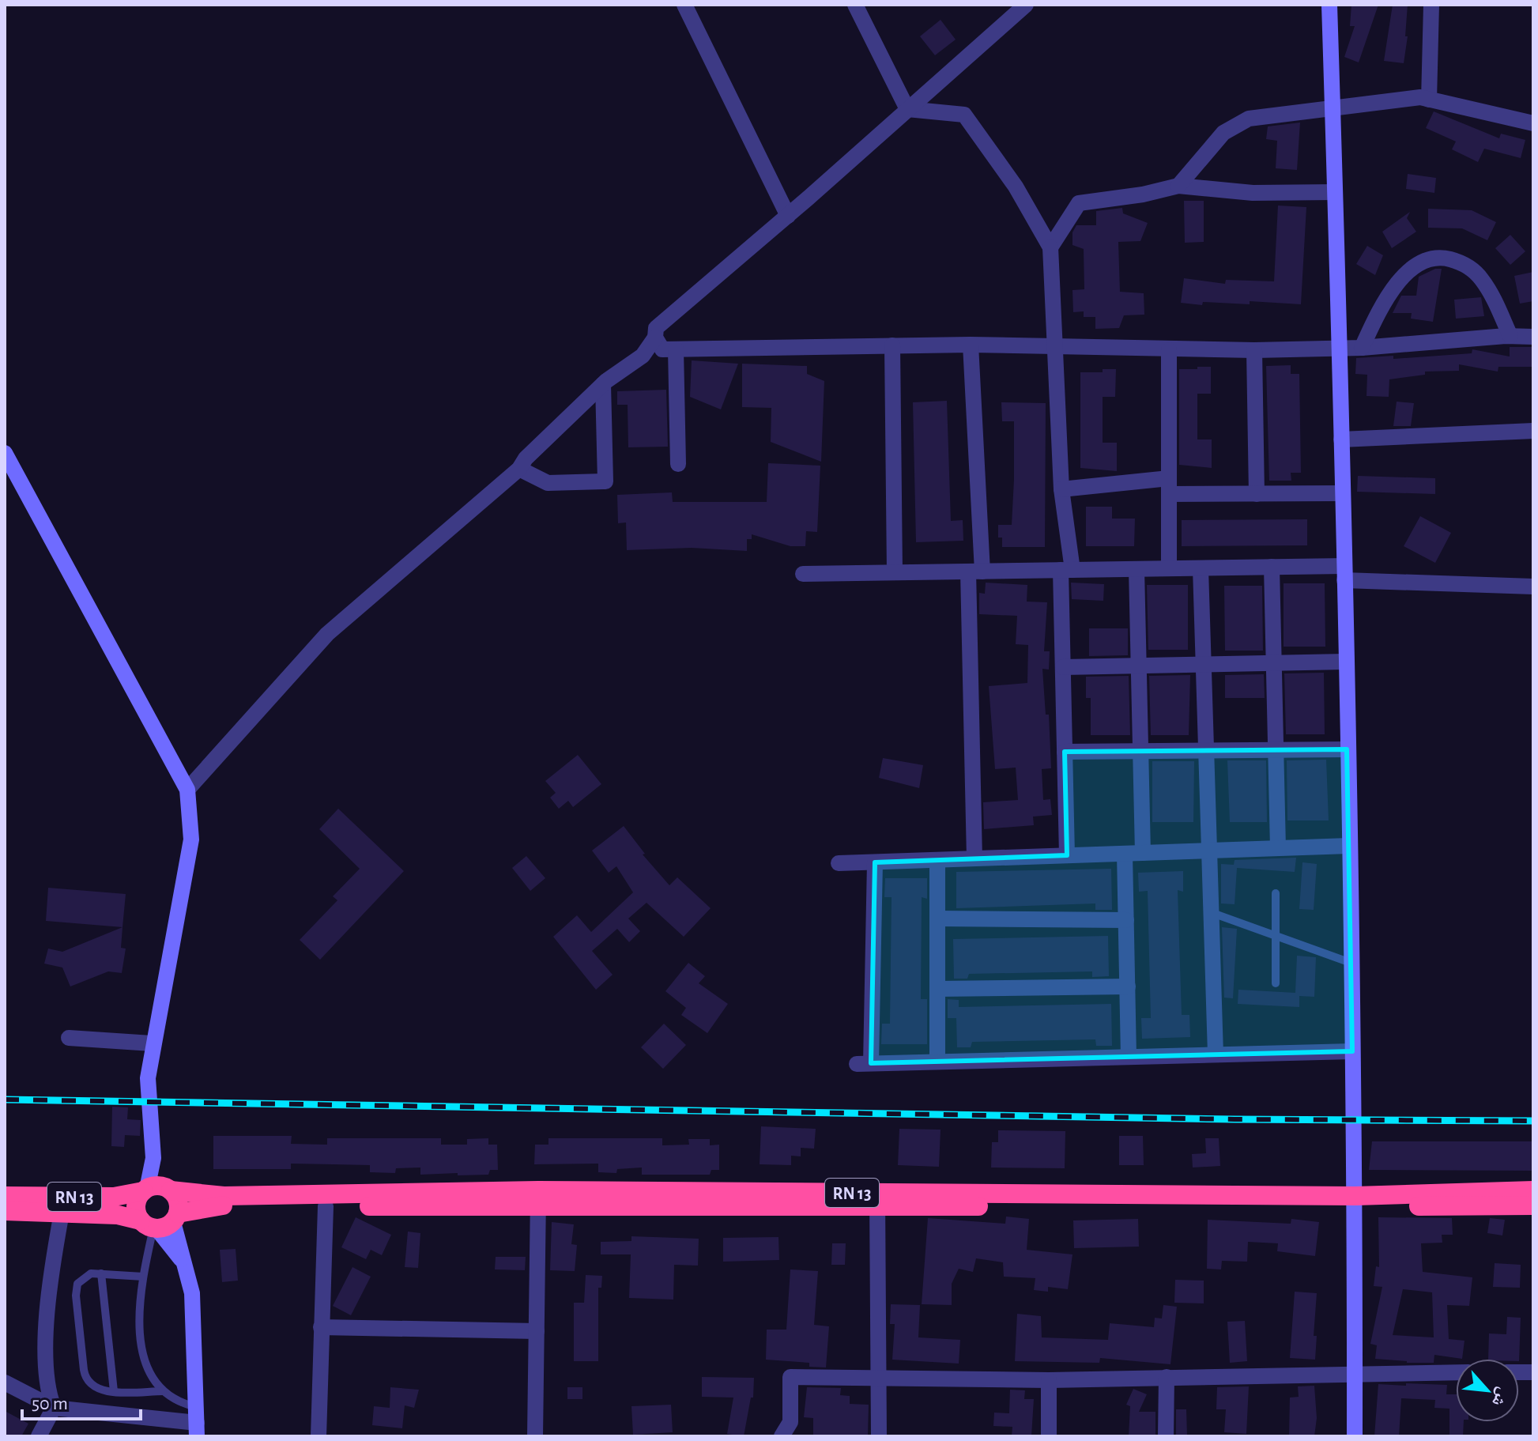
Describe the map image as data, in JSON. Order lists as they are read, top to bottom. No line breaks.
{"streets":{"highway":["RN 13"]},"scale_bar":"50 m","north":"bottom right"}
